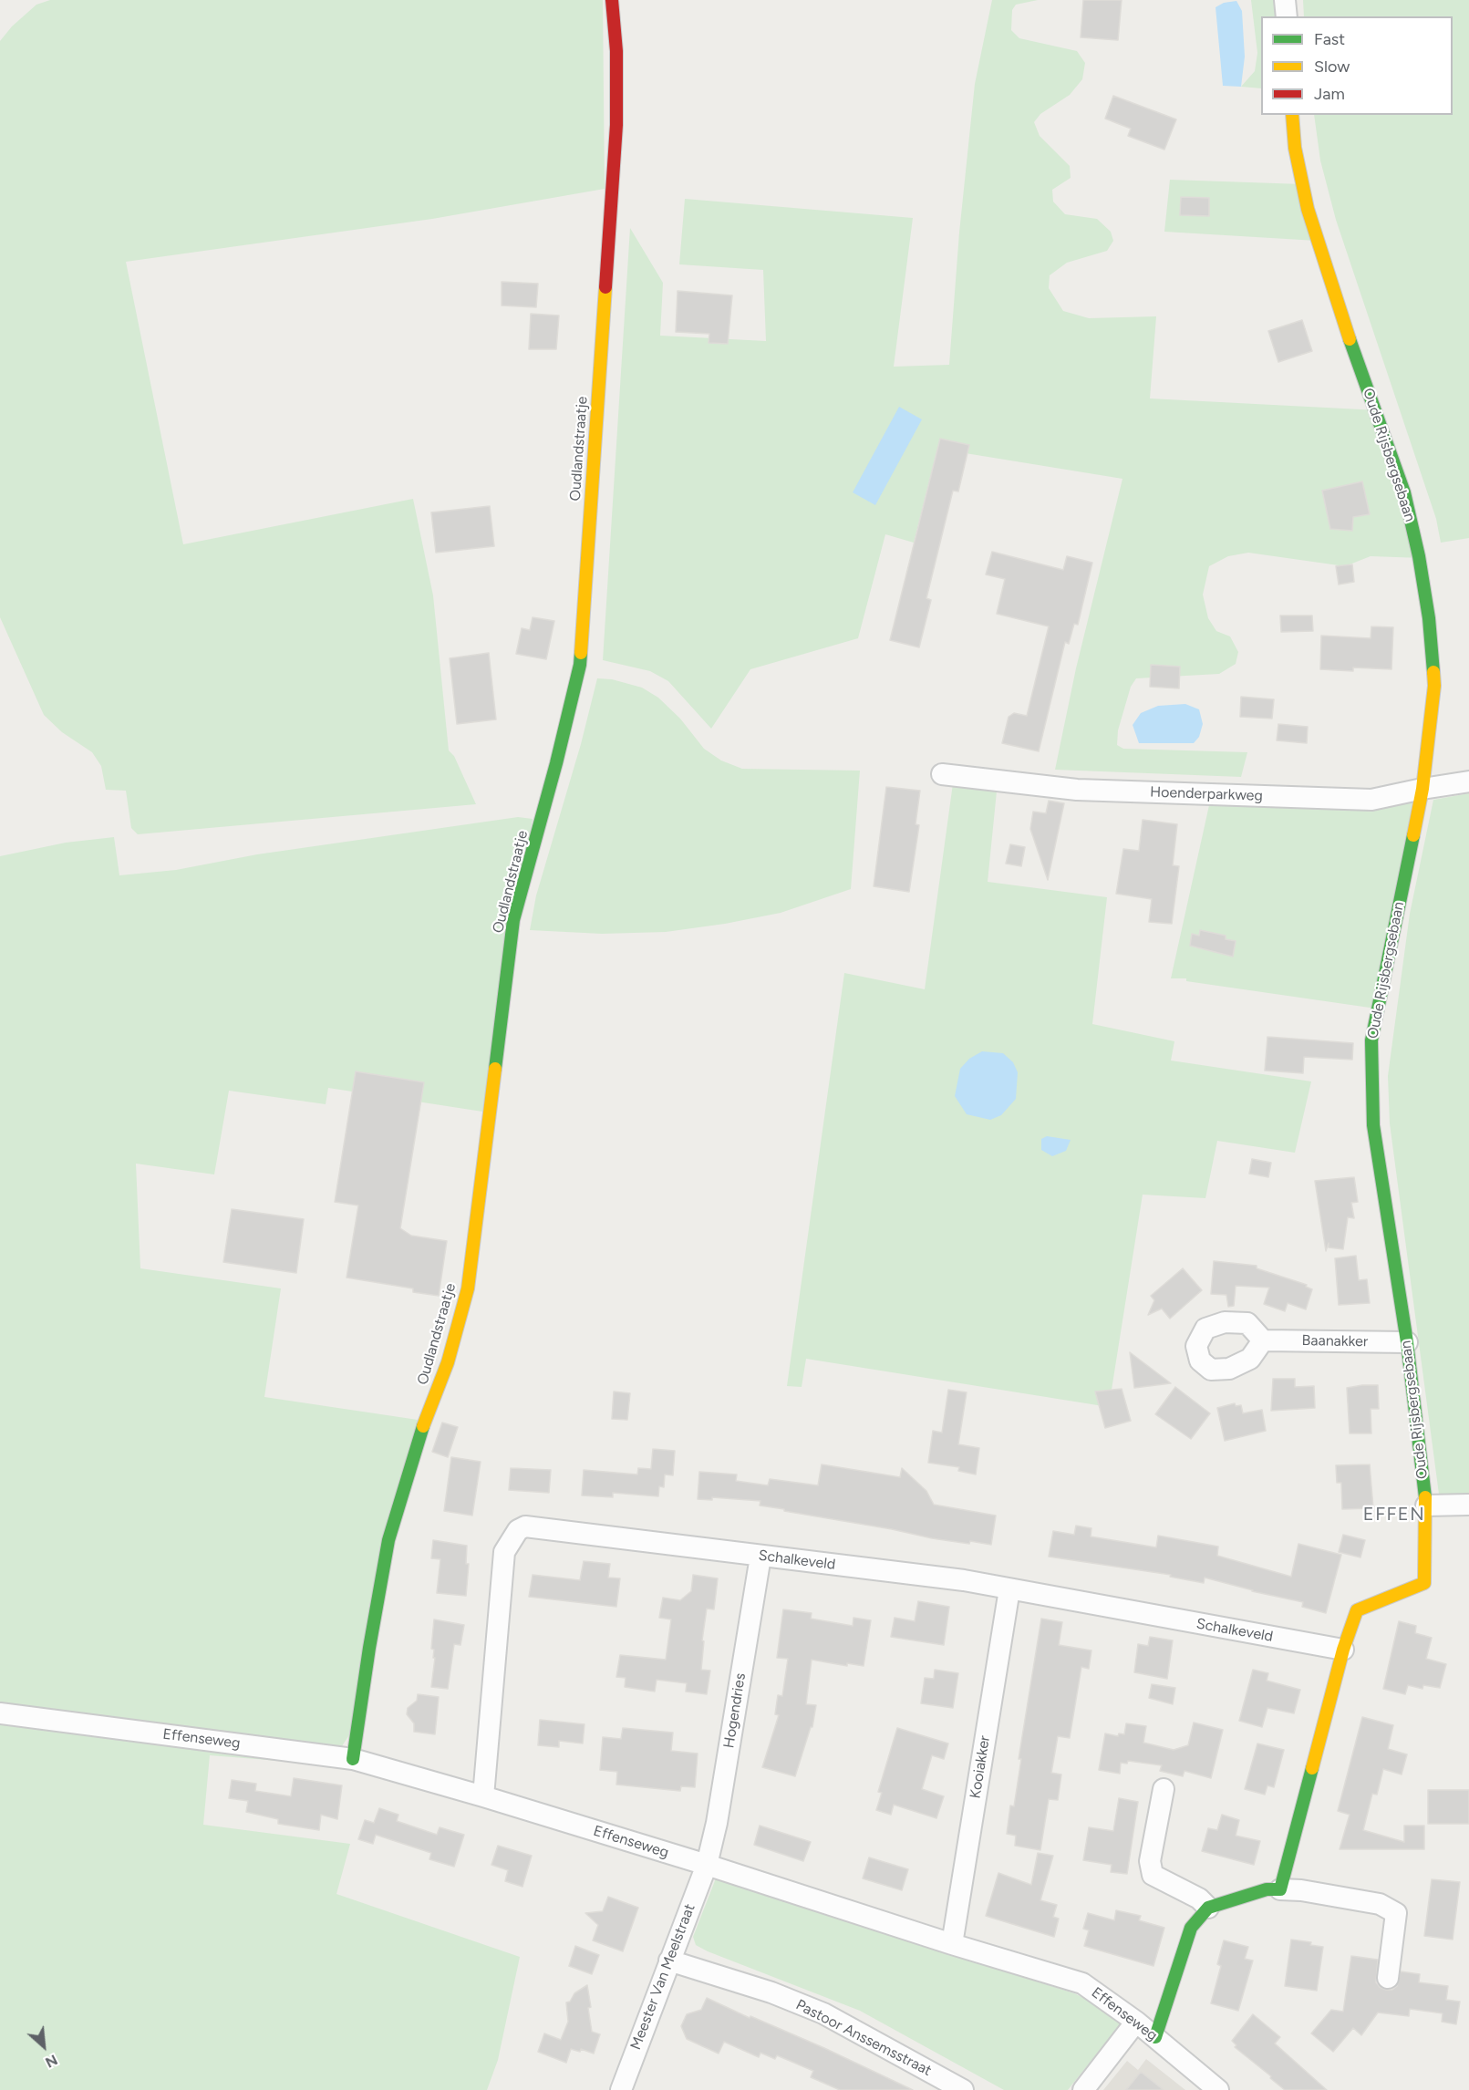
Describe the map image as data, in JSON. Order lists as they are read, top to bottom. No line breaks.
{"streets":{"street":["Oudlandstraatje","Oude Rijsbergsebaan","Hoenderparkweg","Baanakker","Schalkeveld","Hogendries","Effenseweg","Kooiakker","Meester Van Meelstraat","Pastoor Anssemsstraat"]},"crossings":[["Oudlandstraatje","Effenseweg"],["Oude Rijsbergsebaan","Hoenderparkweg"],["Oude Rijsbergsebaan","Baanakker"],["Oude Rijsbergsebaan","Schalkeveld"],["Schalkeveld","Hogendries"],["Schalkeveld","Effenseweg"],["Schalkeveld","Kooiakker"],["Hogendries","Effenseweg"],["Hogendries","Meester Van Meelstraat"],["Effenseweg","Kooiakker"],["Effenseweg","Meester Van Meelstraat"],["Meester Van Meelstraat","Pastoor Anssemsstraat"]],"districts":["EFFEN"],"legend":["Fast","Slow","Jam"],"north":"bottom right"}
